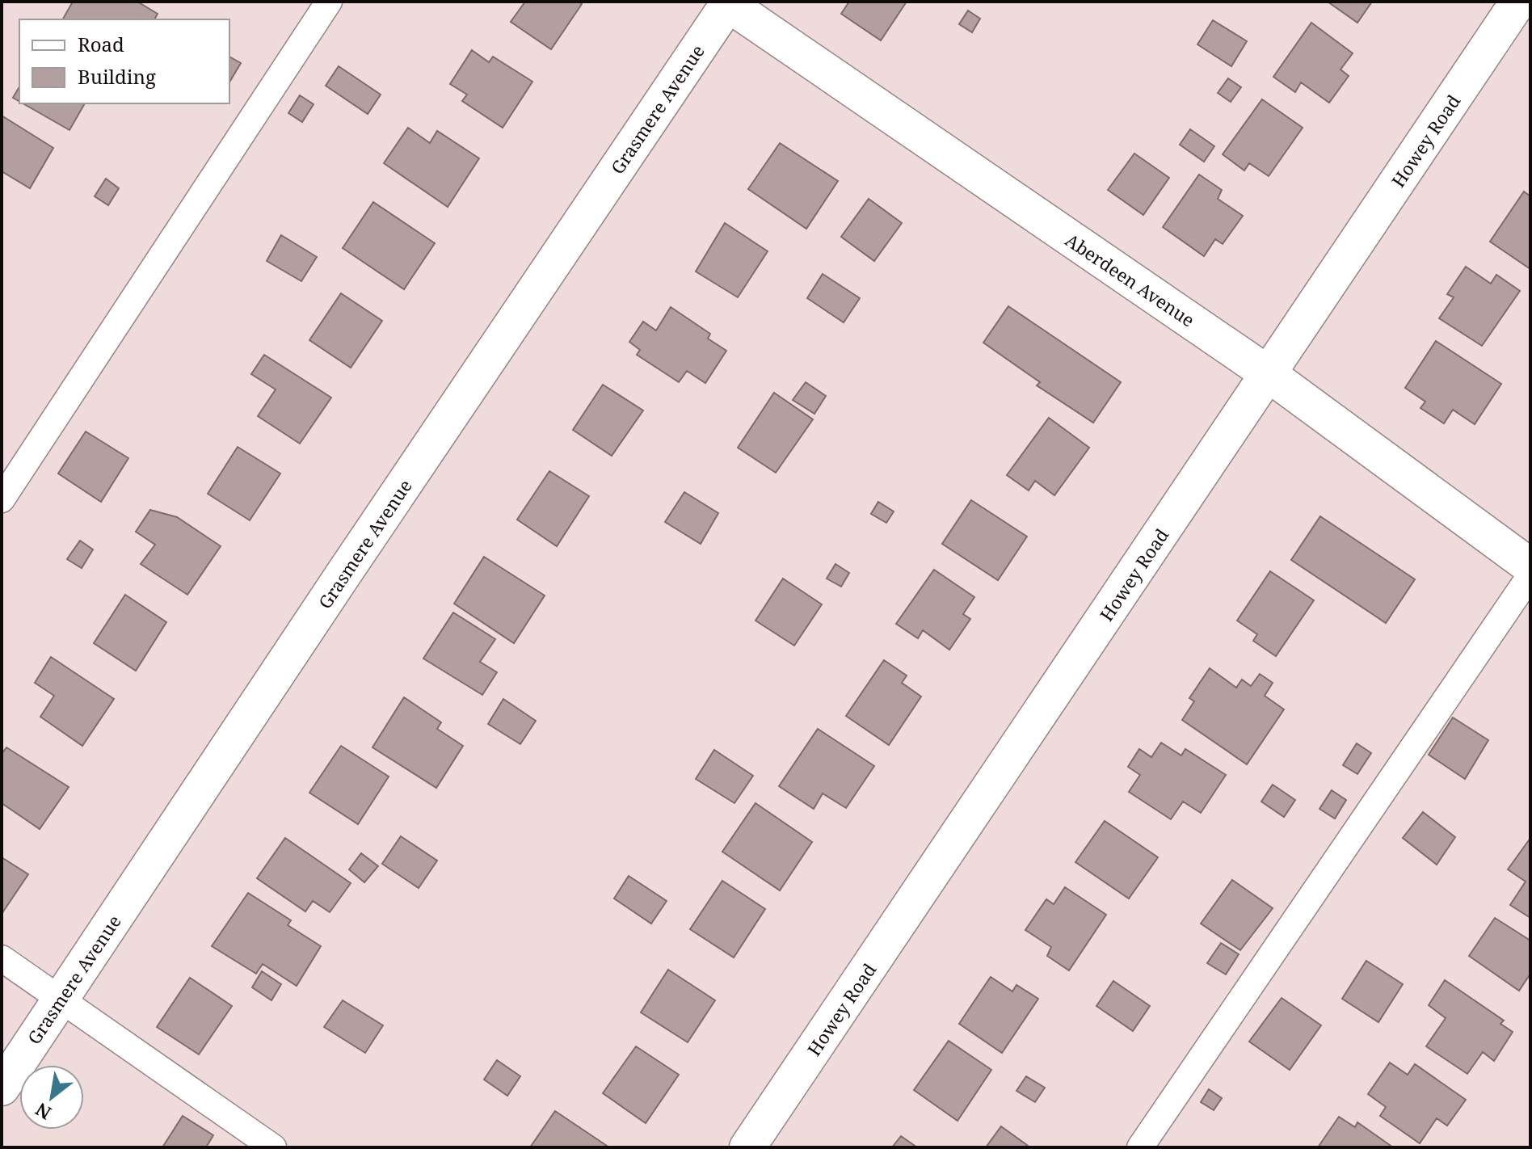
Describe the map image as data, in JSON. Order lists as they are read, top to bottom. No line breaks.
{"streets":{"street":["Grasmere Avenue","Howey Road","Aberdeen Avenue"]},"crossings":[["Grasmere Avenue","Aberdeen Avenue"],["Howey Road","Aberdeen Avenue"]],"legend":["Road","Building"],"north":"bottom left"}
